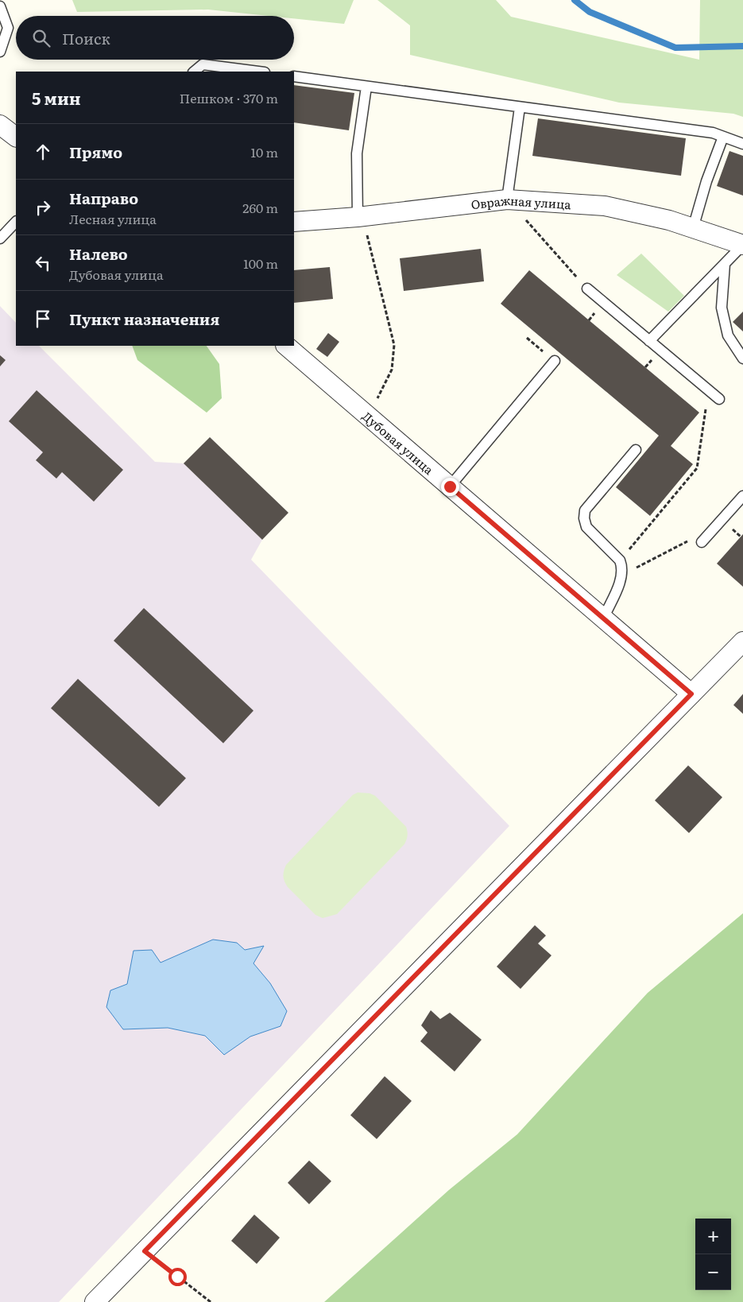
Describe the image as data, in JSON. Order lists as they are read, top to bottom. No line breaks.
{"streets":{"street":["Овражная улица","Дубовая улица"]},"page":{"search":"Поиск","heading":["5 мин","Пешком · 370 m"],"list":[["Прямо","10 m"],["Направо","Лесная улица","260 m"],["Налево","Дубовая улица","100 m"],"Пункт назначения"],"map_buttons":["+","−"]}}
